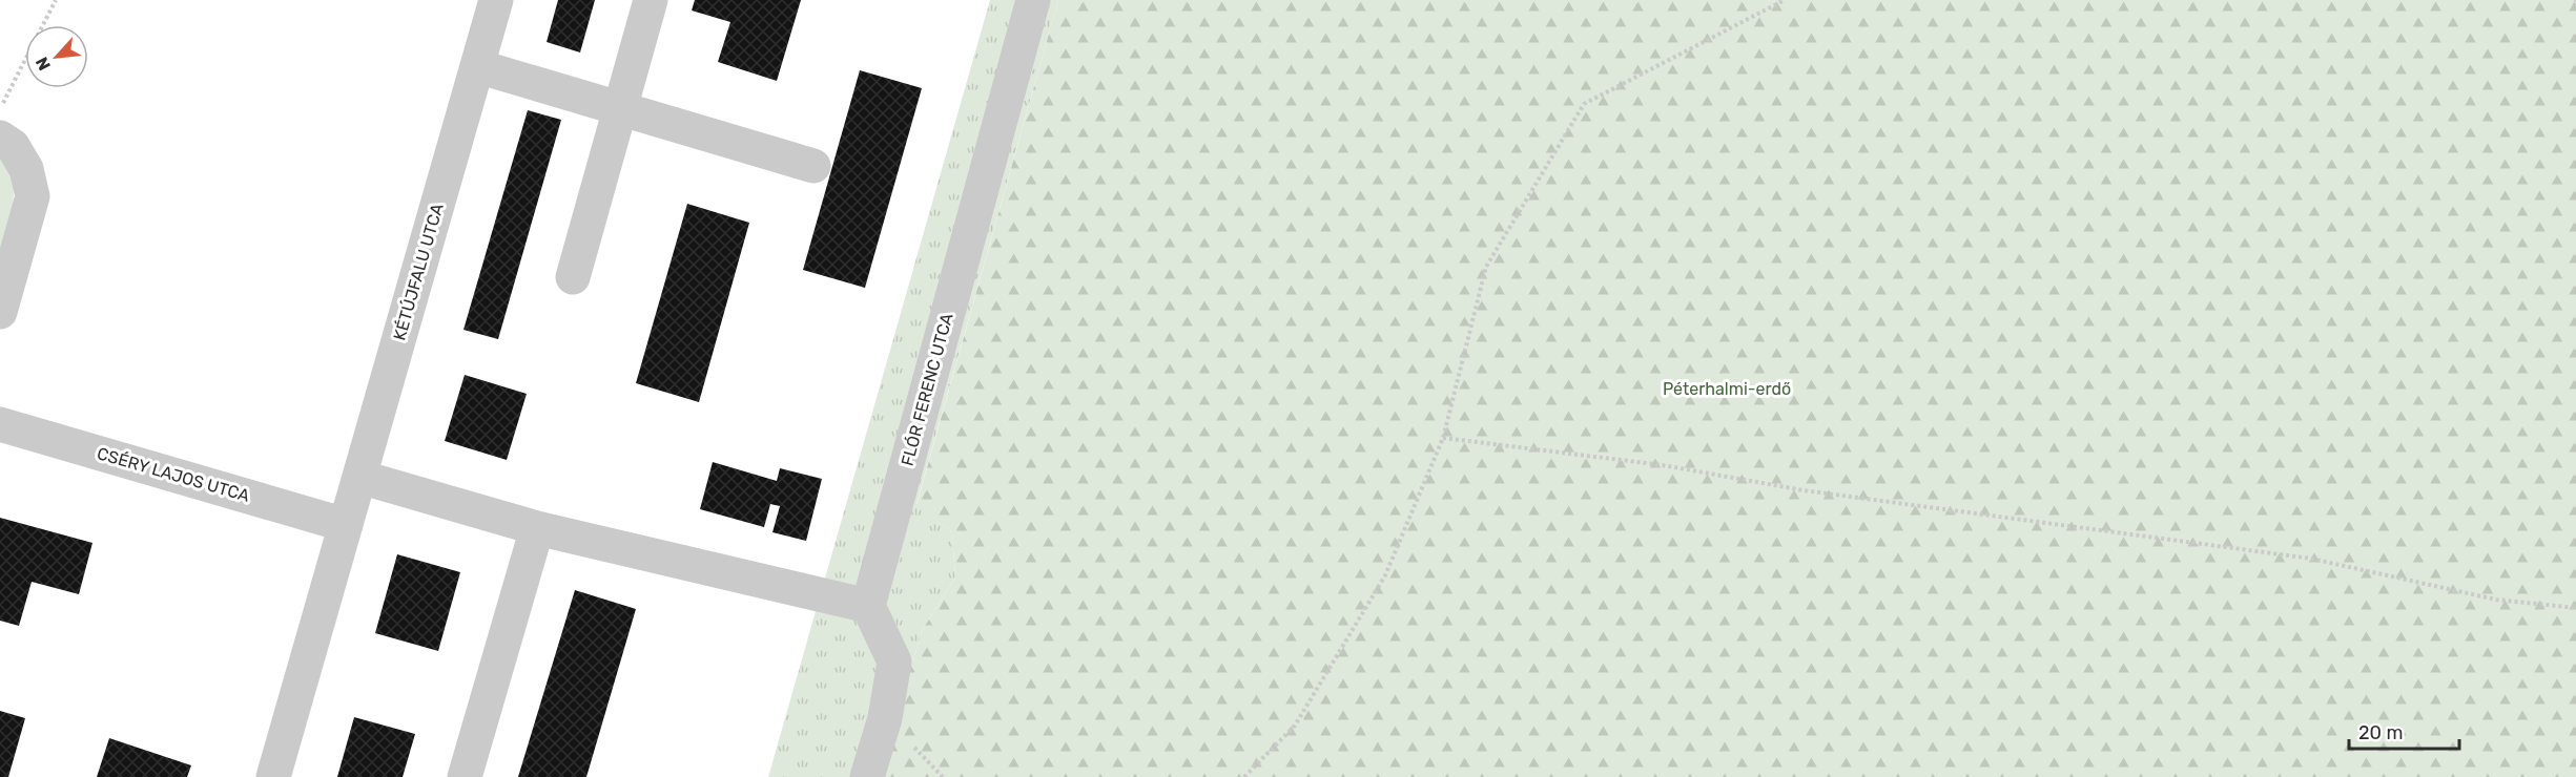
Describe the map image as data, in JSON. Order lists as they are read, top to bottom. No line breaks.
{"streets":{"street":["KÉTÚJFALU UTCA","FLÓR FERENC UTCA","CSÉRY LAJOS UTCA"]},"crossings":[["KÉTÚJFALU UTCA","CSÉRY LAJOS UTCA"]],"parks":["Péterhalmi-erdő"],"scale_bar":"20 m","north":"bottom left"}
